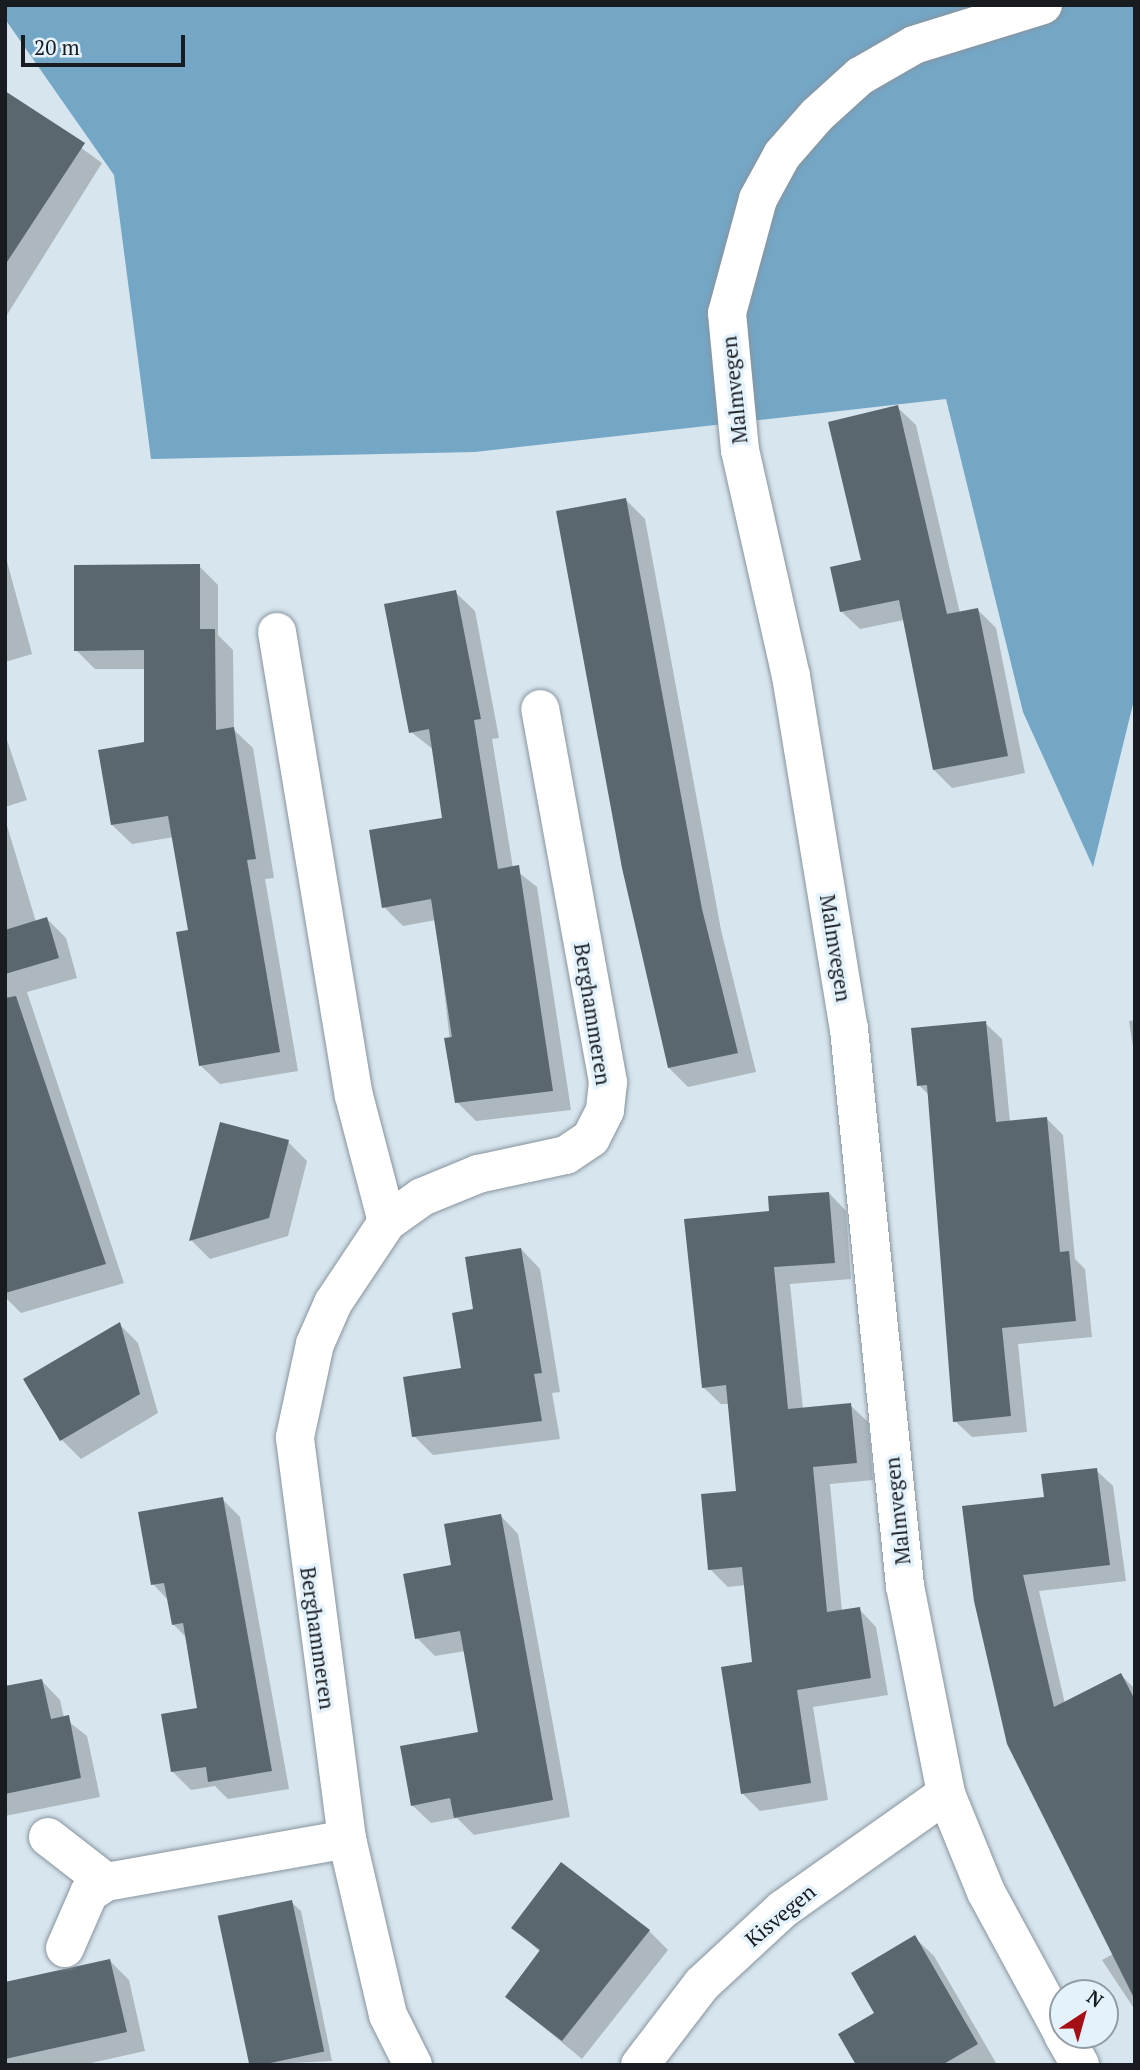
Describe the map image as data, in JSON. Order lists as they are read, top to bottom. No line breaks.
{"streets":{"street":["Malmvegen","Berghammeren","Kisvegen"]},"crossings":[["Malmvegen","Kisvegen"]],"scale_bar":"20 m","north":"top right"}
